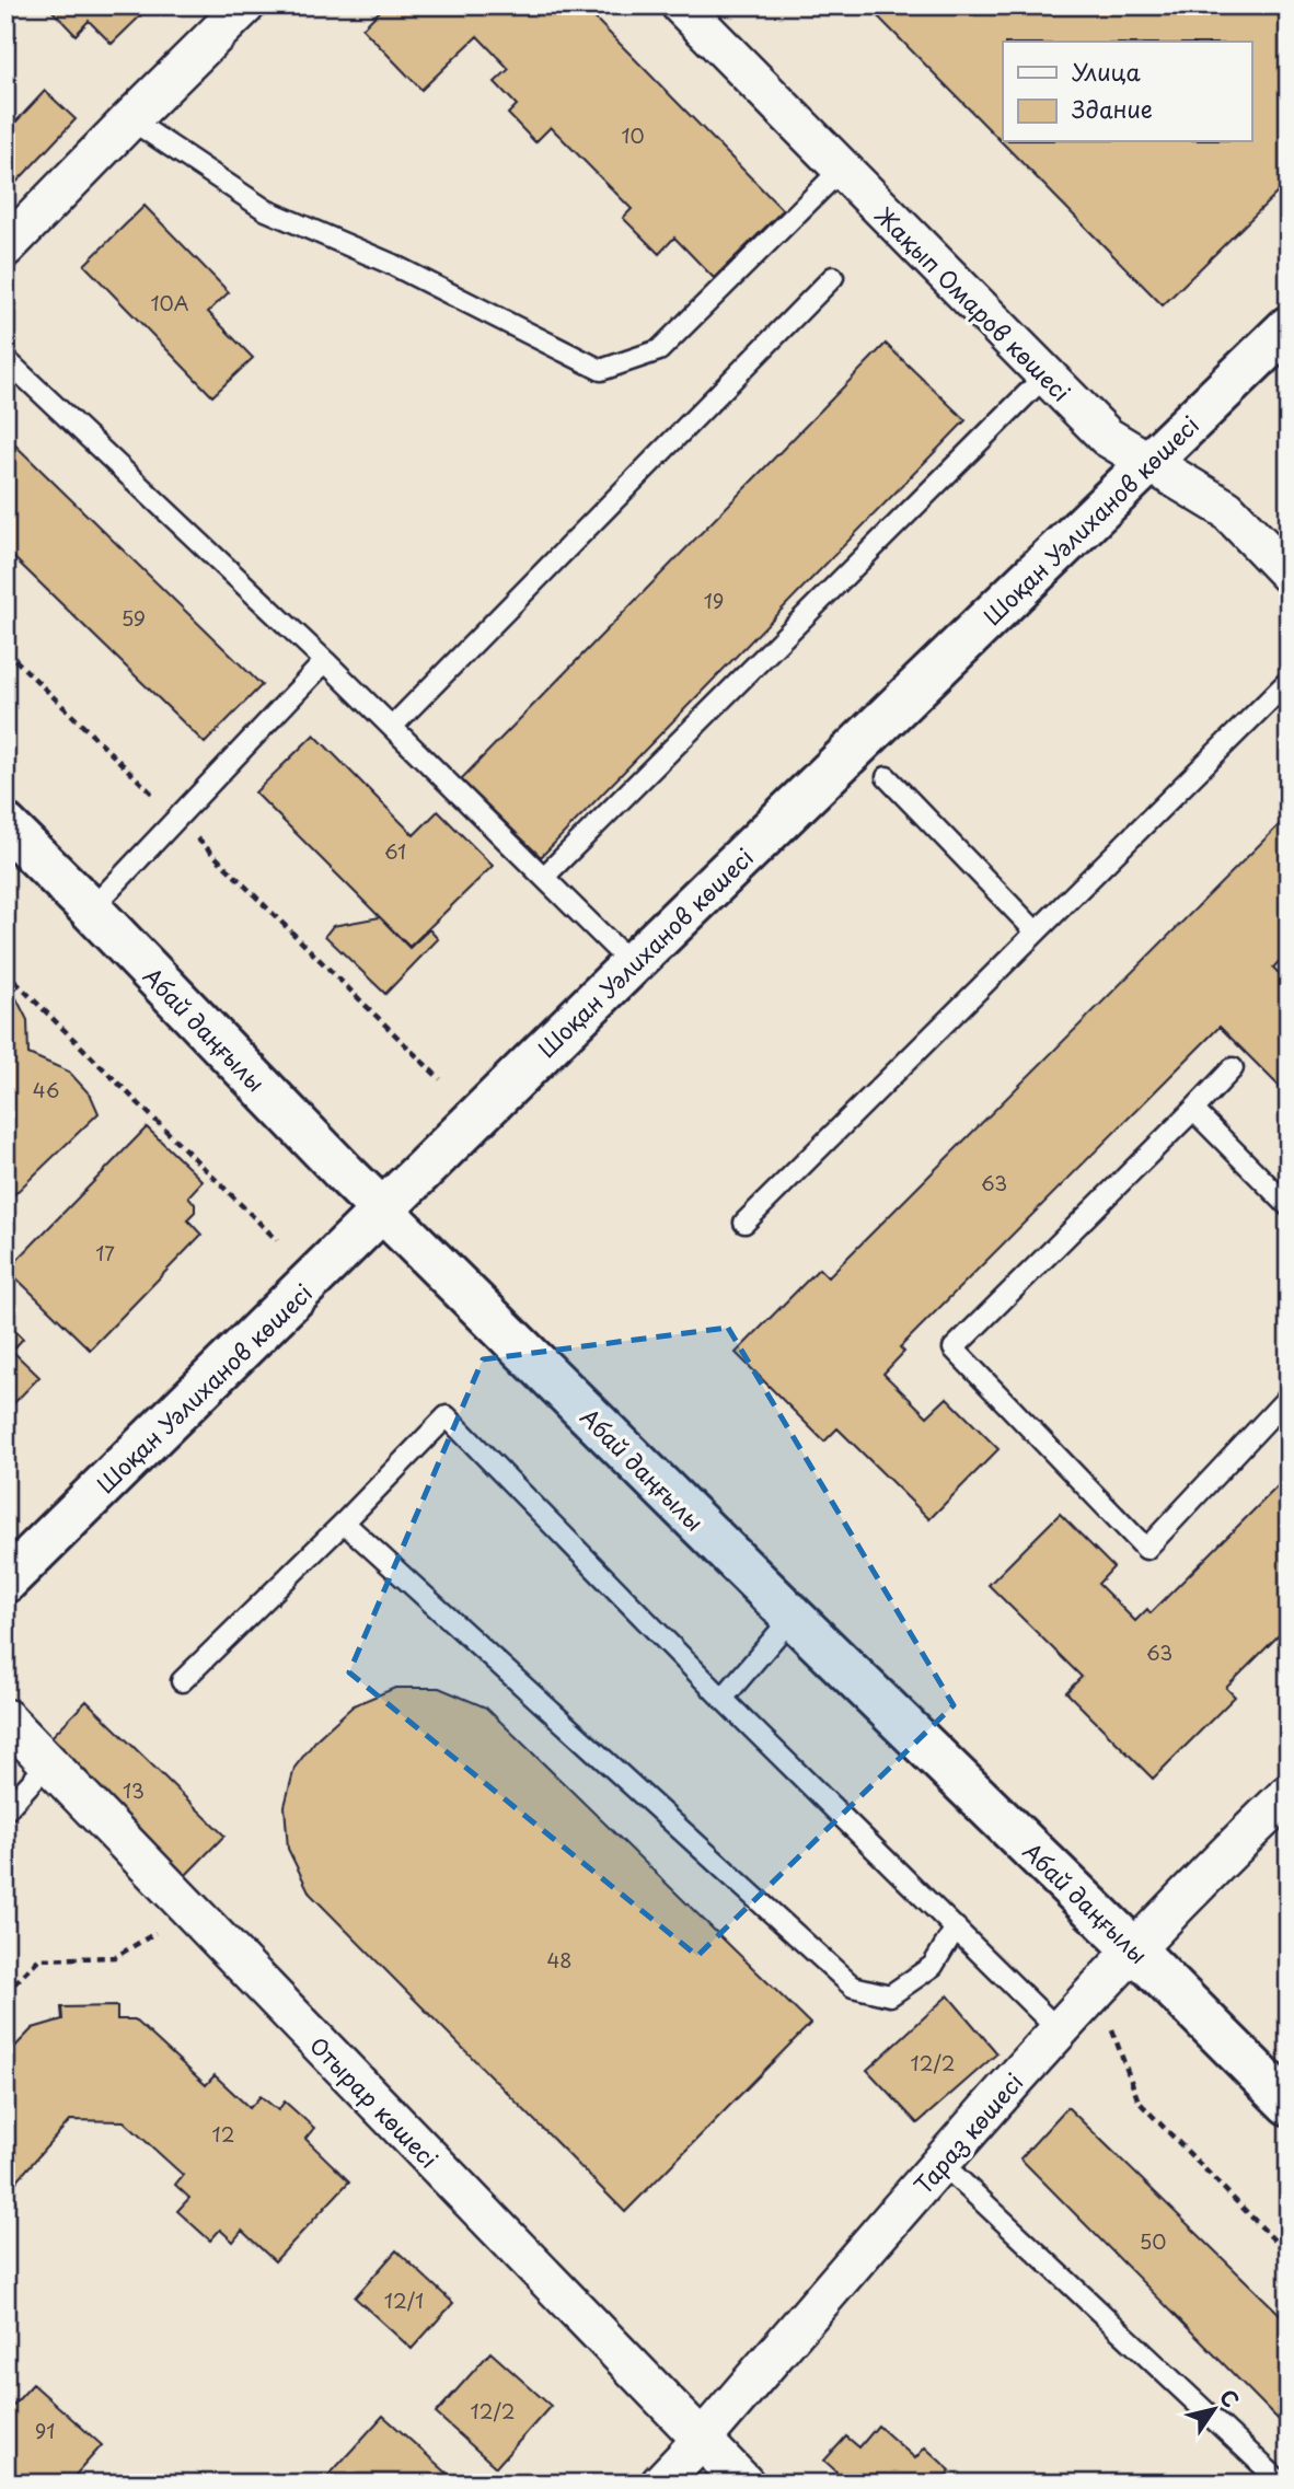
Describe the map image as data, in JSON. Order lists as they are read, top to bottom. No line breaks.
{"streets":{"street":["Жақып Омаров көшесі","Шоқан Уәлиханов көшесі","Абай даңғылы","Отырар көшесі","Тараз көшесі"]},"crossings":[["Жақып Омаров көшесі","Шоқан Уәлиханов көшесі"],["Шоқан Уәлиханов көшесі","Абай даңғылы"],["Абай даңғылы","Тараз көшесі"],["Отырар көшесі","Тараз көшесі"]],"house_numbers":["10","10А","19","59","61","46","63","17","63","13","48","12/2","12","50","12/1","12/2","91"],"legend":["Улица","Здание"],"north":"top right"}
